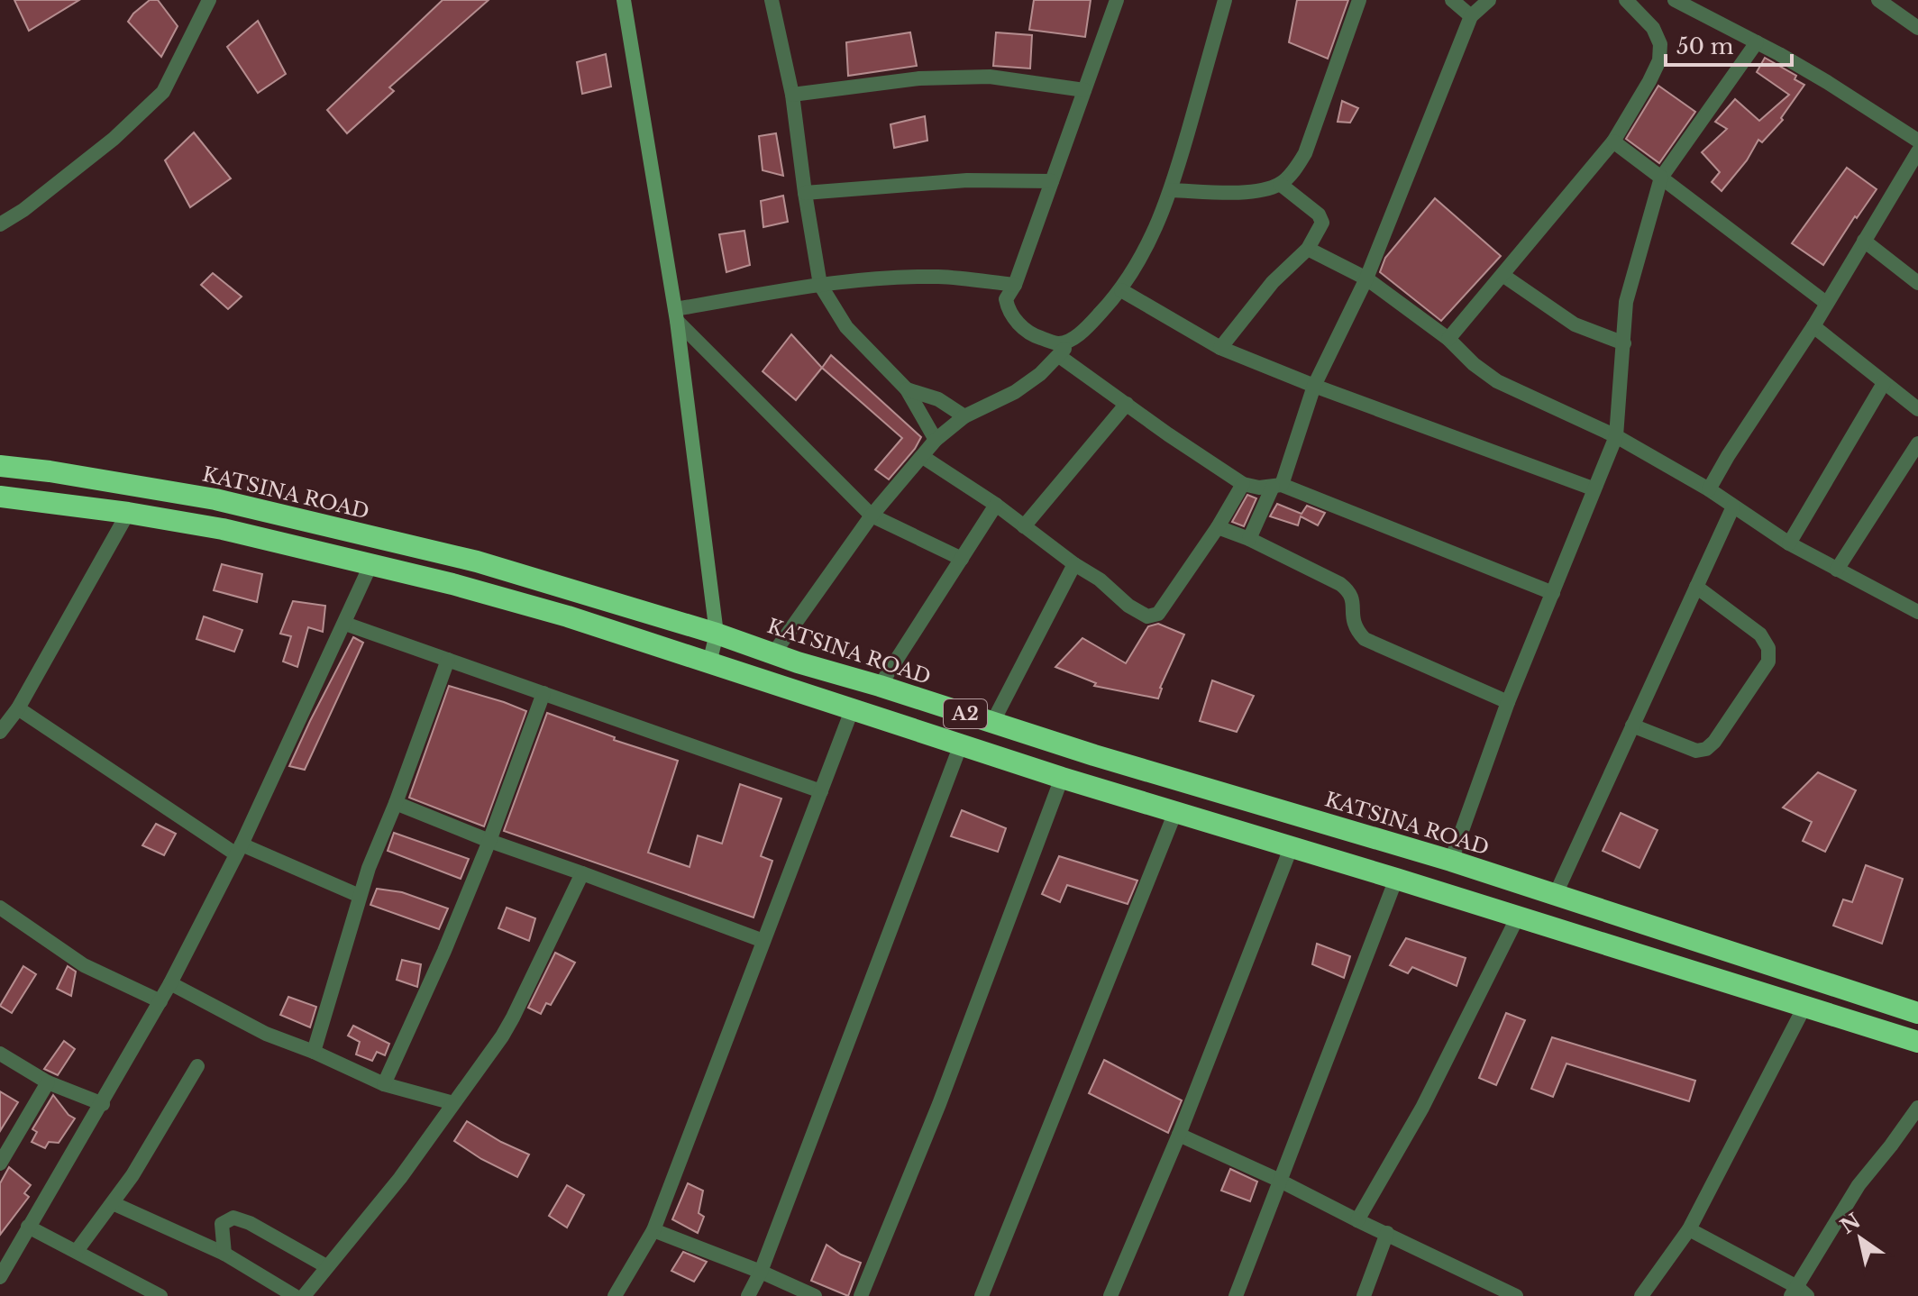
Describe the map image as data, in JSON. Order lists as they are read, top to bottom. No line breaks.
{"streets":{"highway":["KATSINA ROAD","A2"]},"scale_bar":"50 m","north":"top left"}
